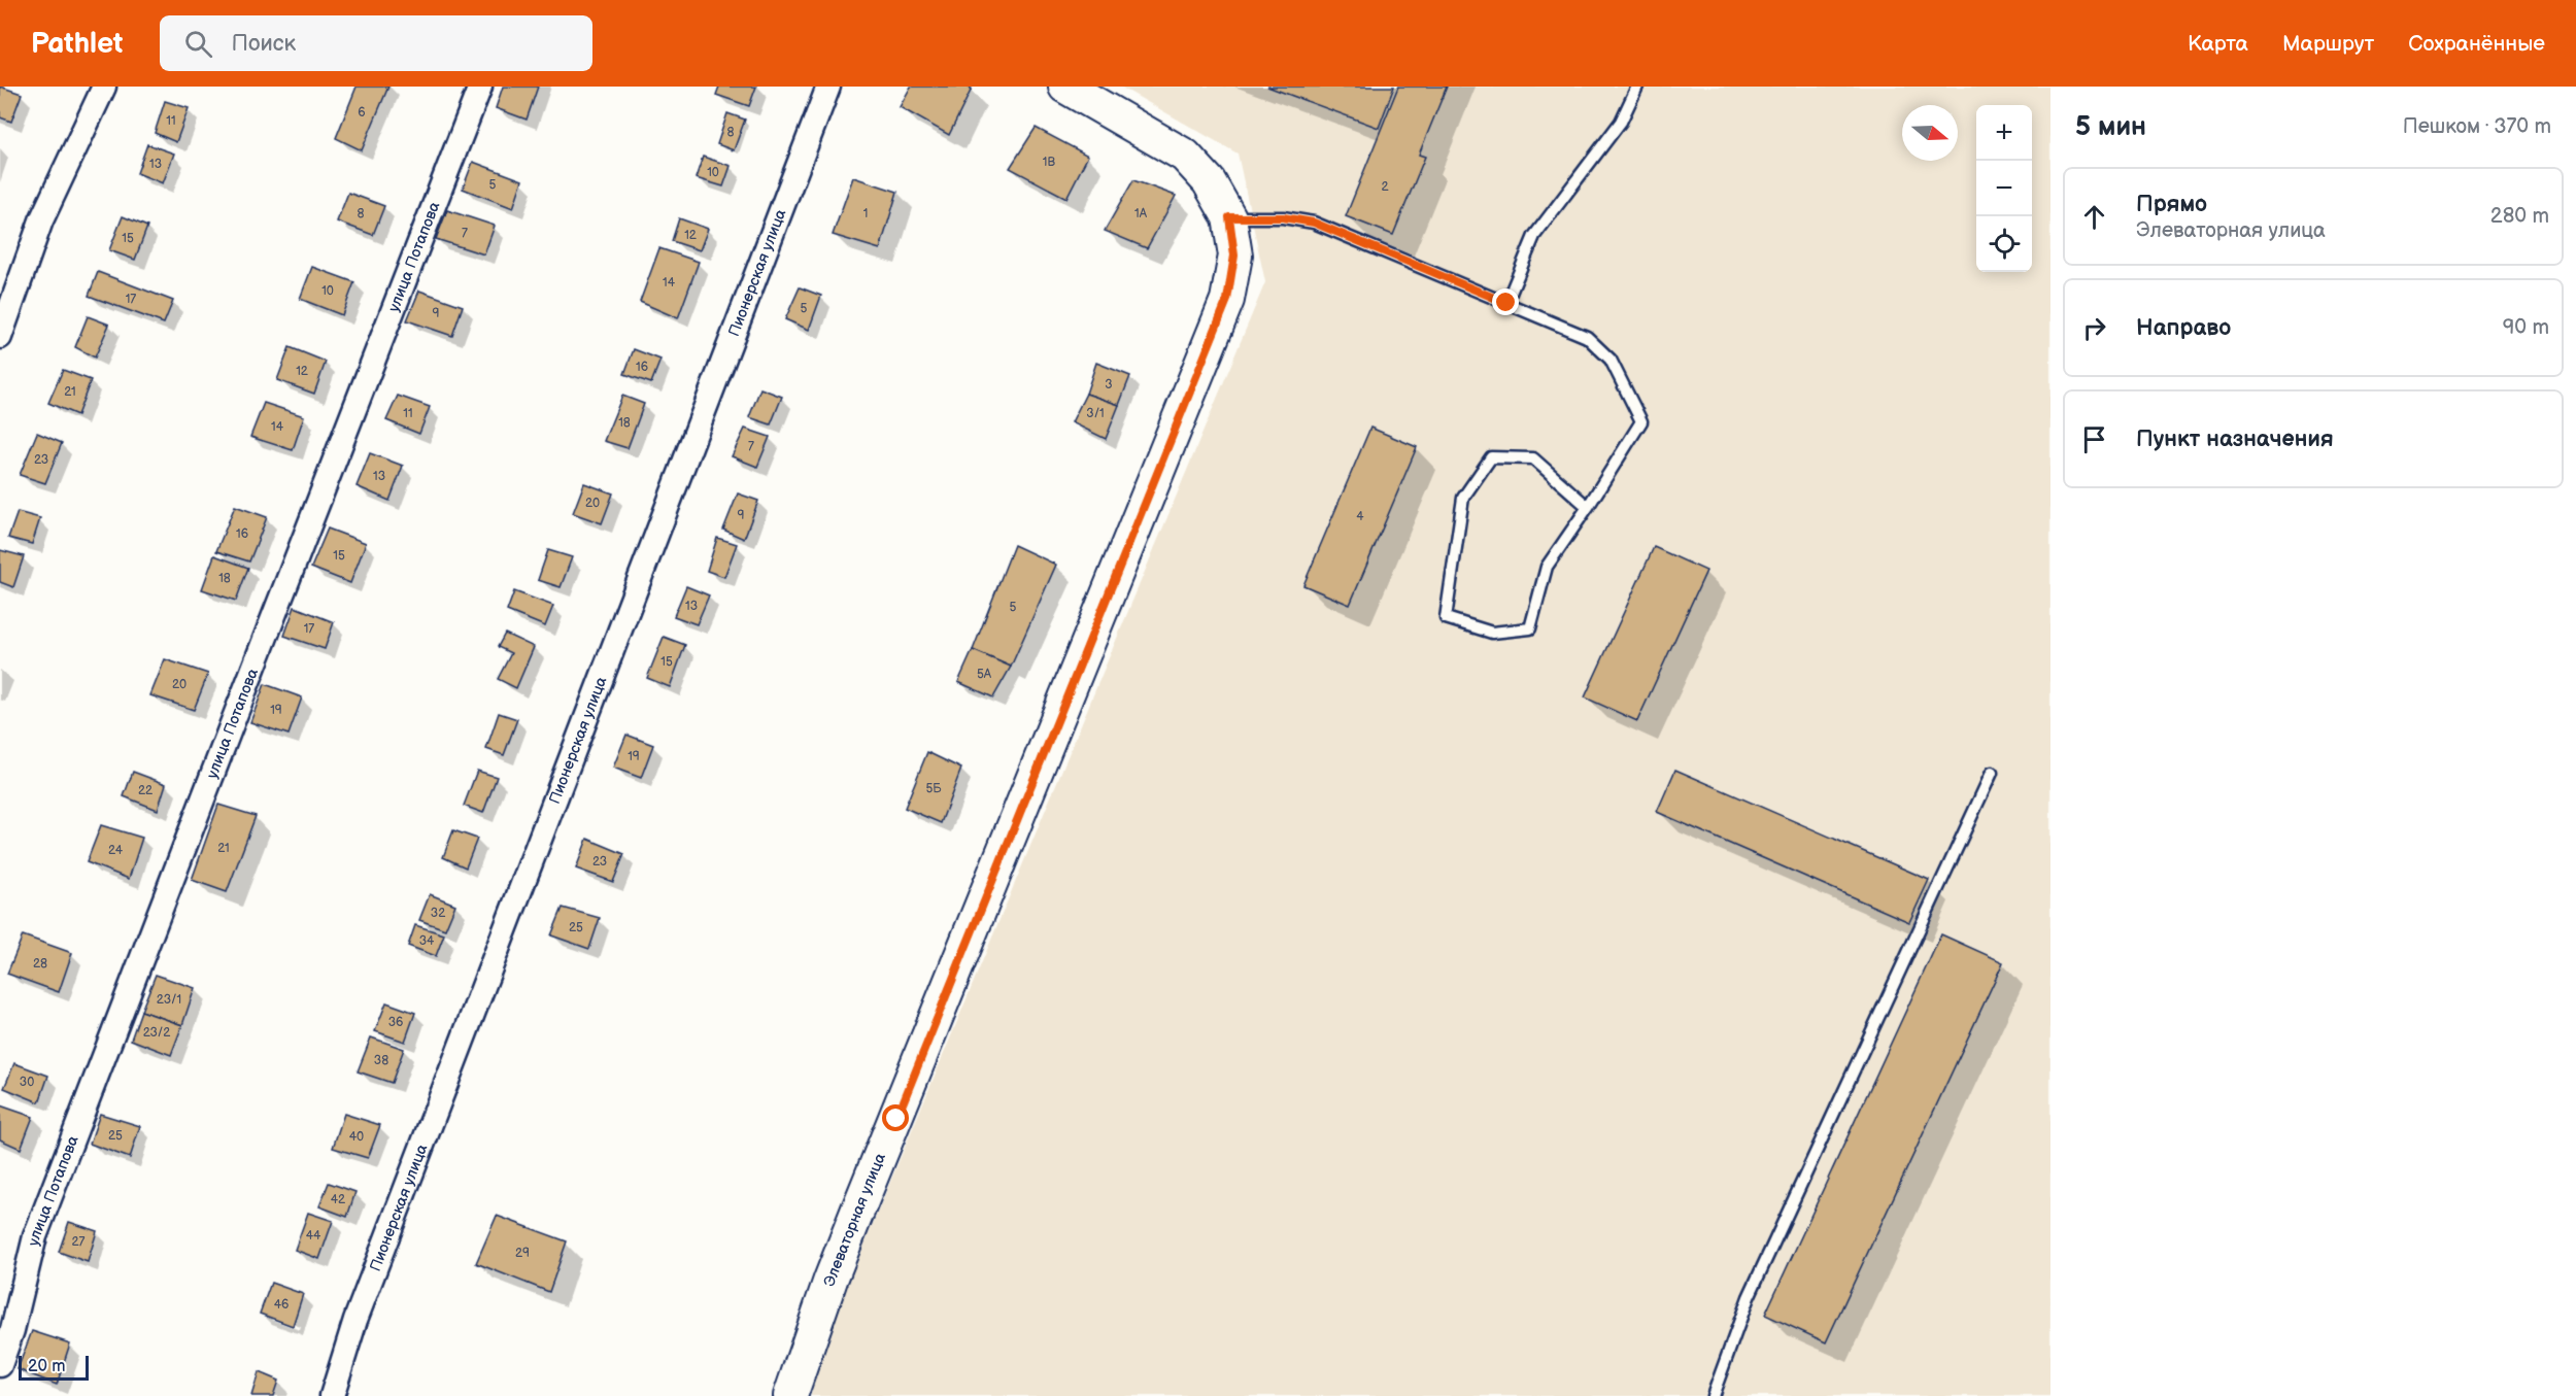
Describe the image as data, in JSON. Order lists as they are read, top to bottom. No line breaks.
{"streets":{"main road":["Элеваторная улица"],"street":["улица Потапова","Пионерская улица"]},"house_numbers":["6","11","8","1В","13","10","5","2","8","1","1А","7","12","15","14","10","17","5","9","16","12","3","21","11","3/1","18","14","7","23","13","20","9","4","16","15","18","13","5","17","15","5А","20","19","19","5Б","22","21","24","23","32","25","34","28","23/1","36","23/2","38","30","25","40","42","44","27","29","46"],"scale_bar":"20 m","north":"right","page":{"header":"Pathlet","search":"Поиск","nav":["Карта","Маршрут","Сохранённые"],"heading":["5 мин","Пешком · 370 m"],"map_buttons":["+","−"],"list":[["Прямо","Элеваторная улица","280 m"],["Направо","90 m"],"Пункт назначения"],"scale":"20 m"}}
